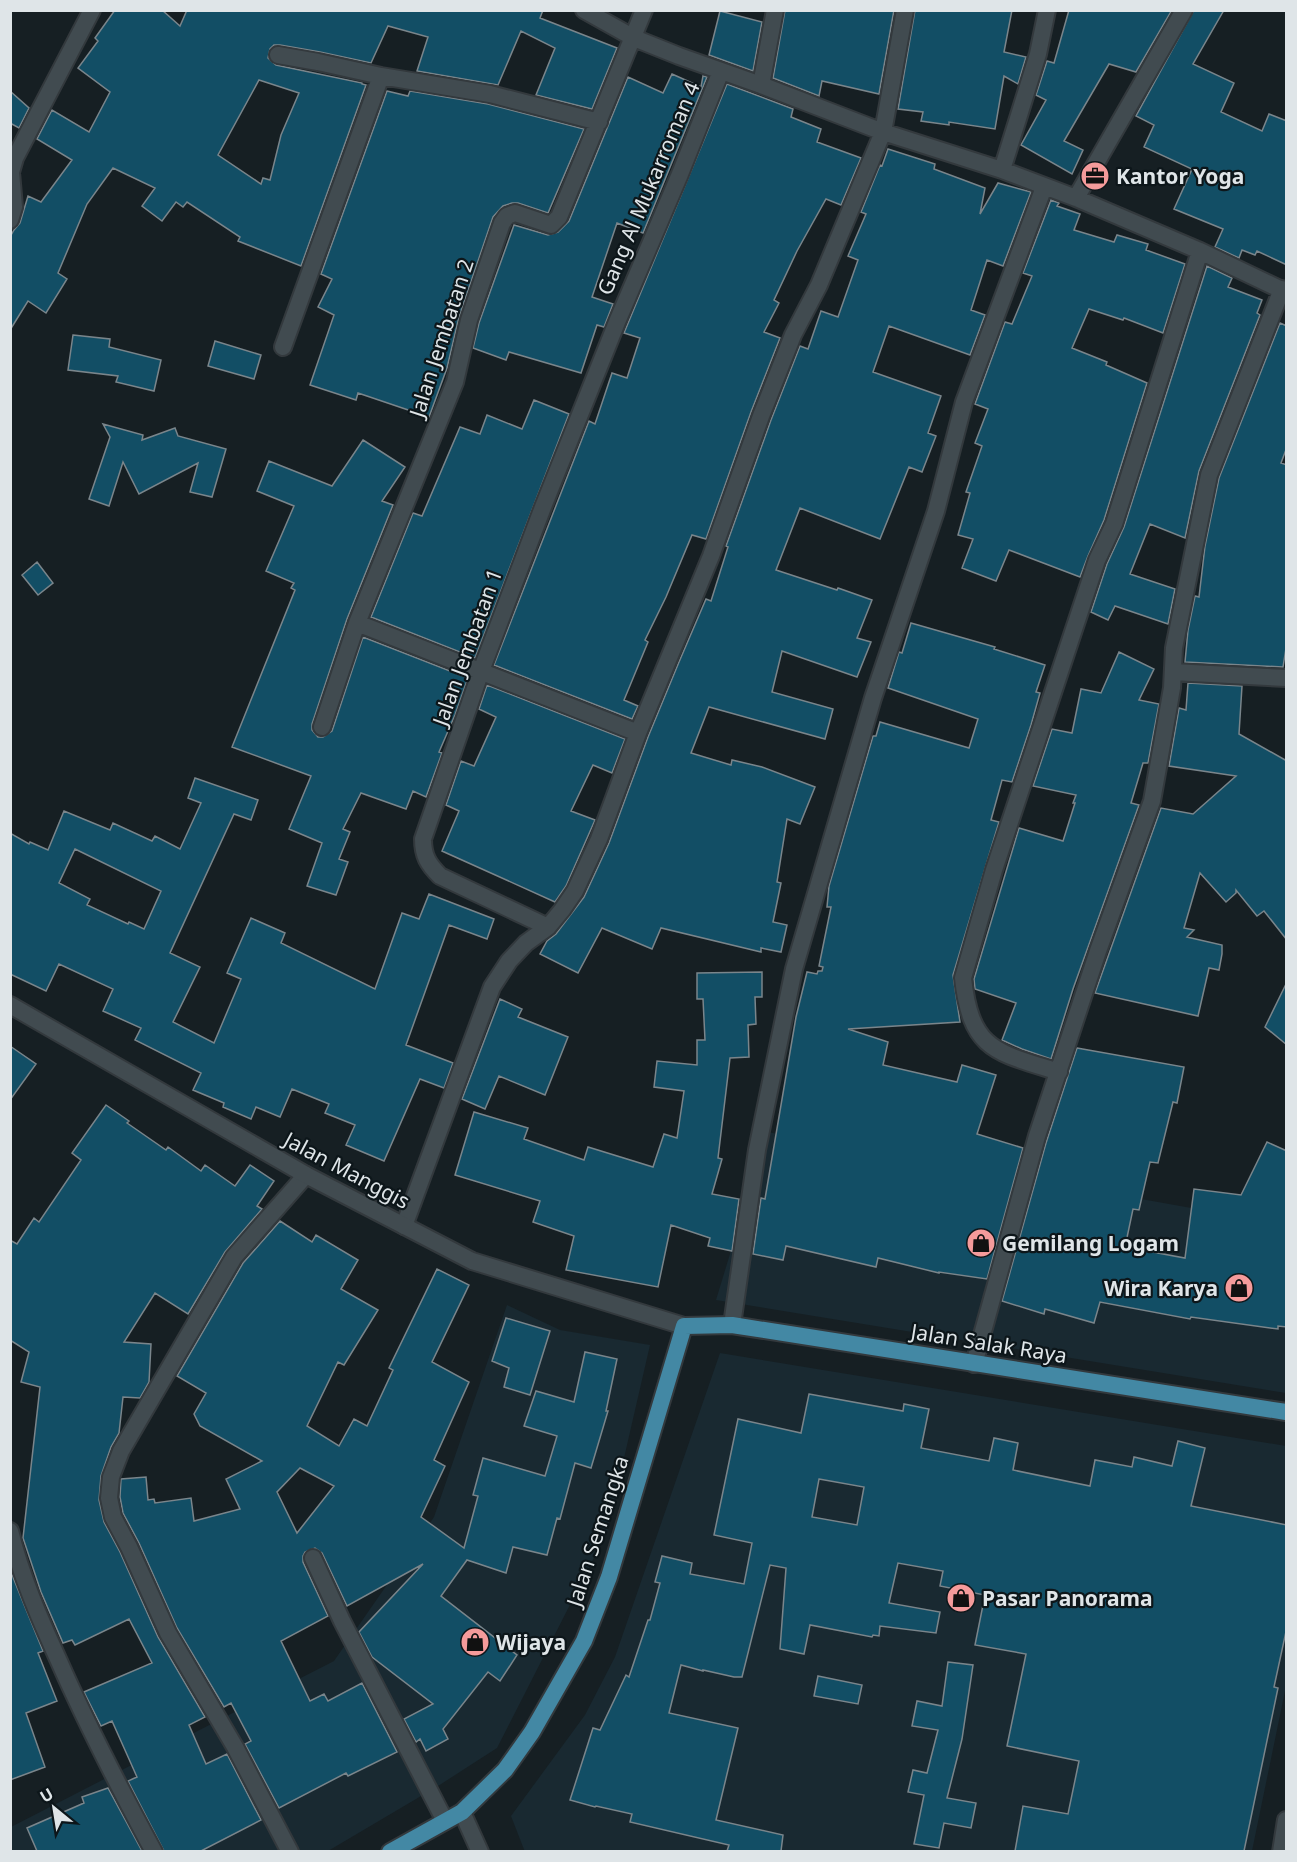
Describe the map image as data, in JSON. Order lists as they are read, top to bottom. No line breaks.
{"streets":{"main road":["Jalan Salak Raya","Jalan Semangka"],"street":["Gang Al Mukarroman 4","Jalan Jembatan 2","Jalan Jembatan 1","Jalan Manggis"]},"crossings":[["Gang Al Mukarroman 4","Jalan Jembatan 1"],["Jalan Manggis","Jalan Salak Raya"],["Jalan Manggis","Jalan Semangka"],["Jalan Salak Raya","Jalan Semangka"]],"places":{"office":["Kantor Yoga"],"shop":["Gemilang Logam","Wira Karya","Pasar Panorama","Wijaya"]},"north":"top left"}
